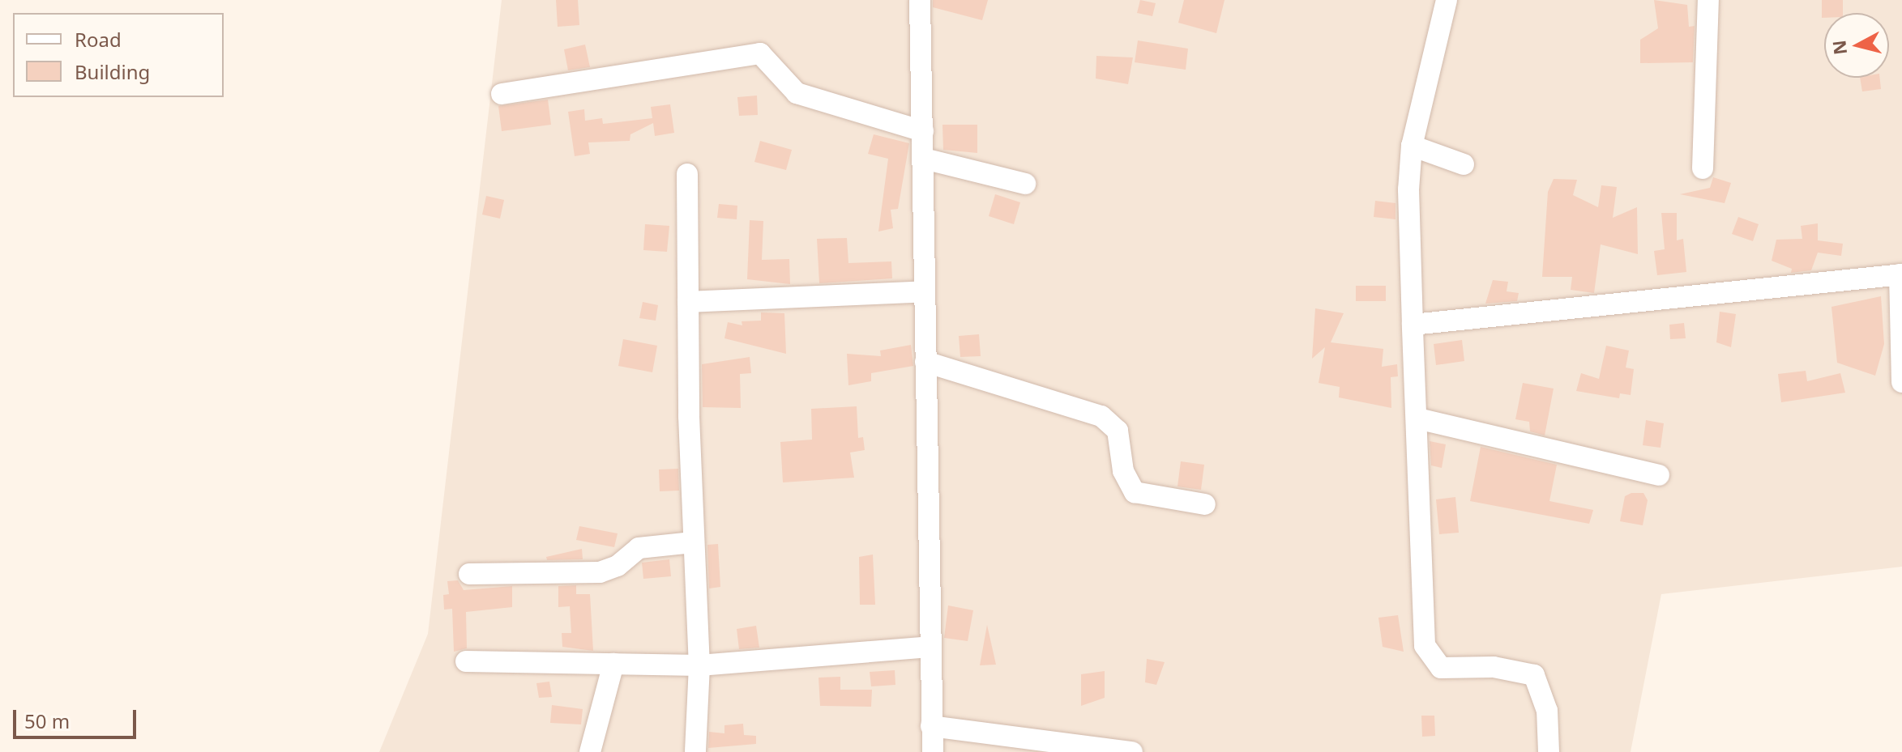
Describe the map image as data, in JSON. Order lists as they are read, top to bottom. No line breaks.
{"legend":["Road","Building"],"scale_bar":"50 m","north":"left"}
